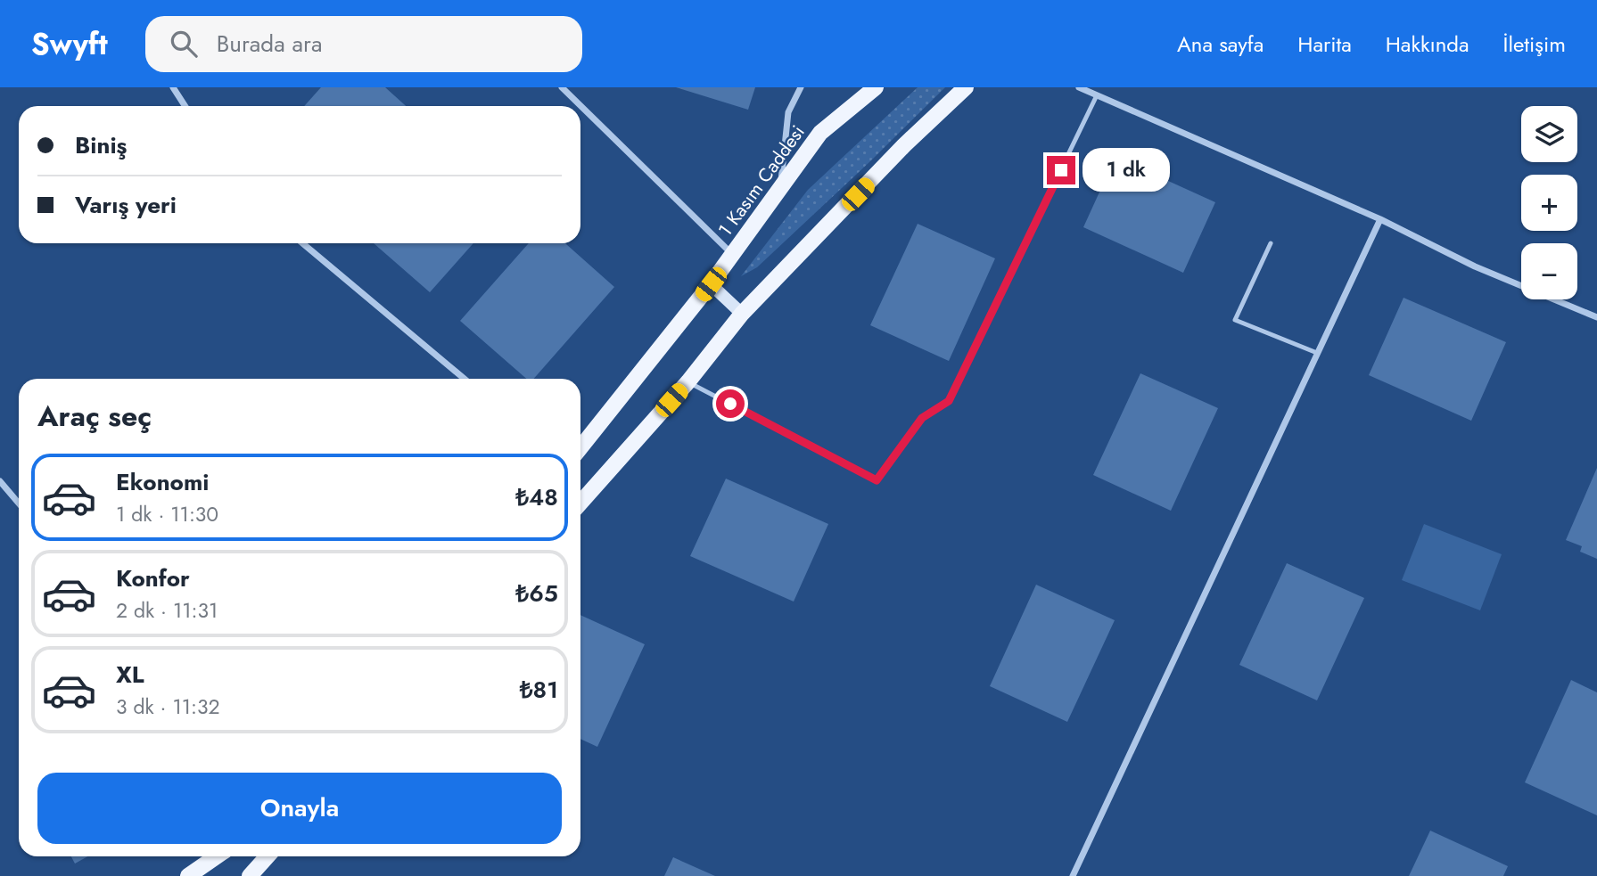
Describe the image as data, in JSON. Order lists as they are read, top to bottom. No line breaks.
{"streets":{"main road":["1 Kasım Caddesi"]},"page":{"header":"Swyft","search":"Burada ara","nav":["Ana sayfa","Harita","Hakkında","İletişim"],"map_buttons":["+","−"],"banner":["Biniş","Varış yeri"],"bubble":"1 dk","heading":"Araç seç","list":[{"name":"Ekonomi","note":"1 dk · 11:30","value":"₺48"},{"name":"Konfor","note":"2 dk · 11:31","value":"₺65"},{"name":"XL","note":"3 dk · 11:32","value":"₺81"}],"buttons":"Onayla"}}
